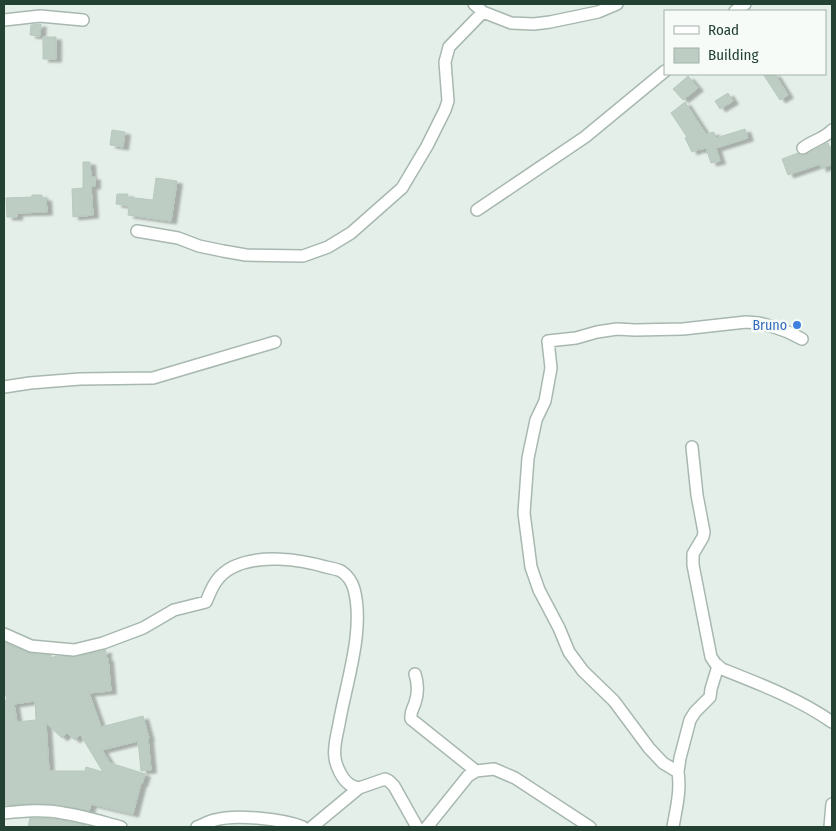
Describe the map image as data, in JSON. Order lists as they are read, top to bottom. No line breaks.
{"places":["Bruno"],"legend":["Road","Building"]}
